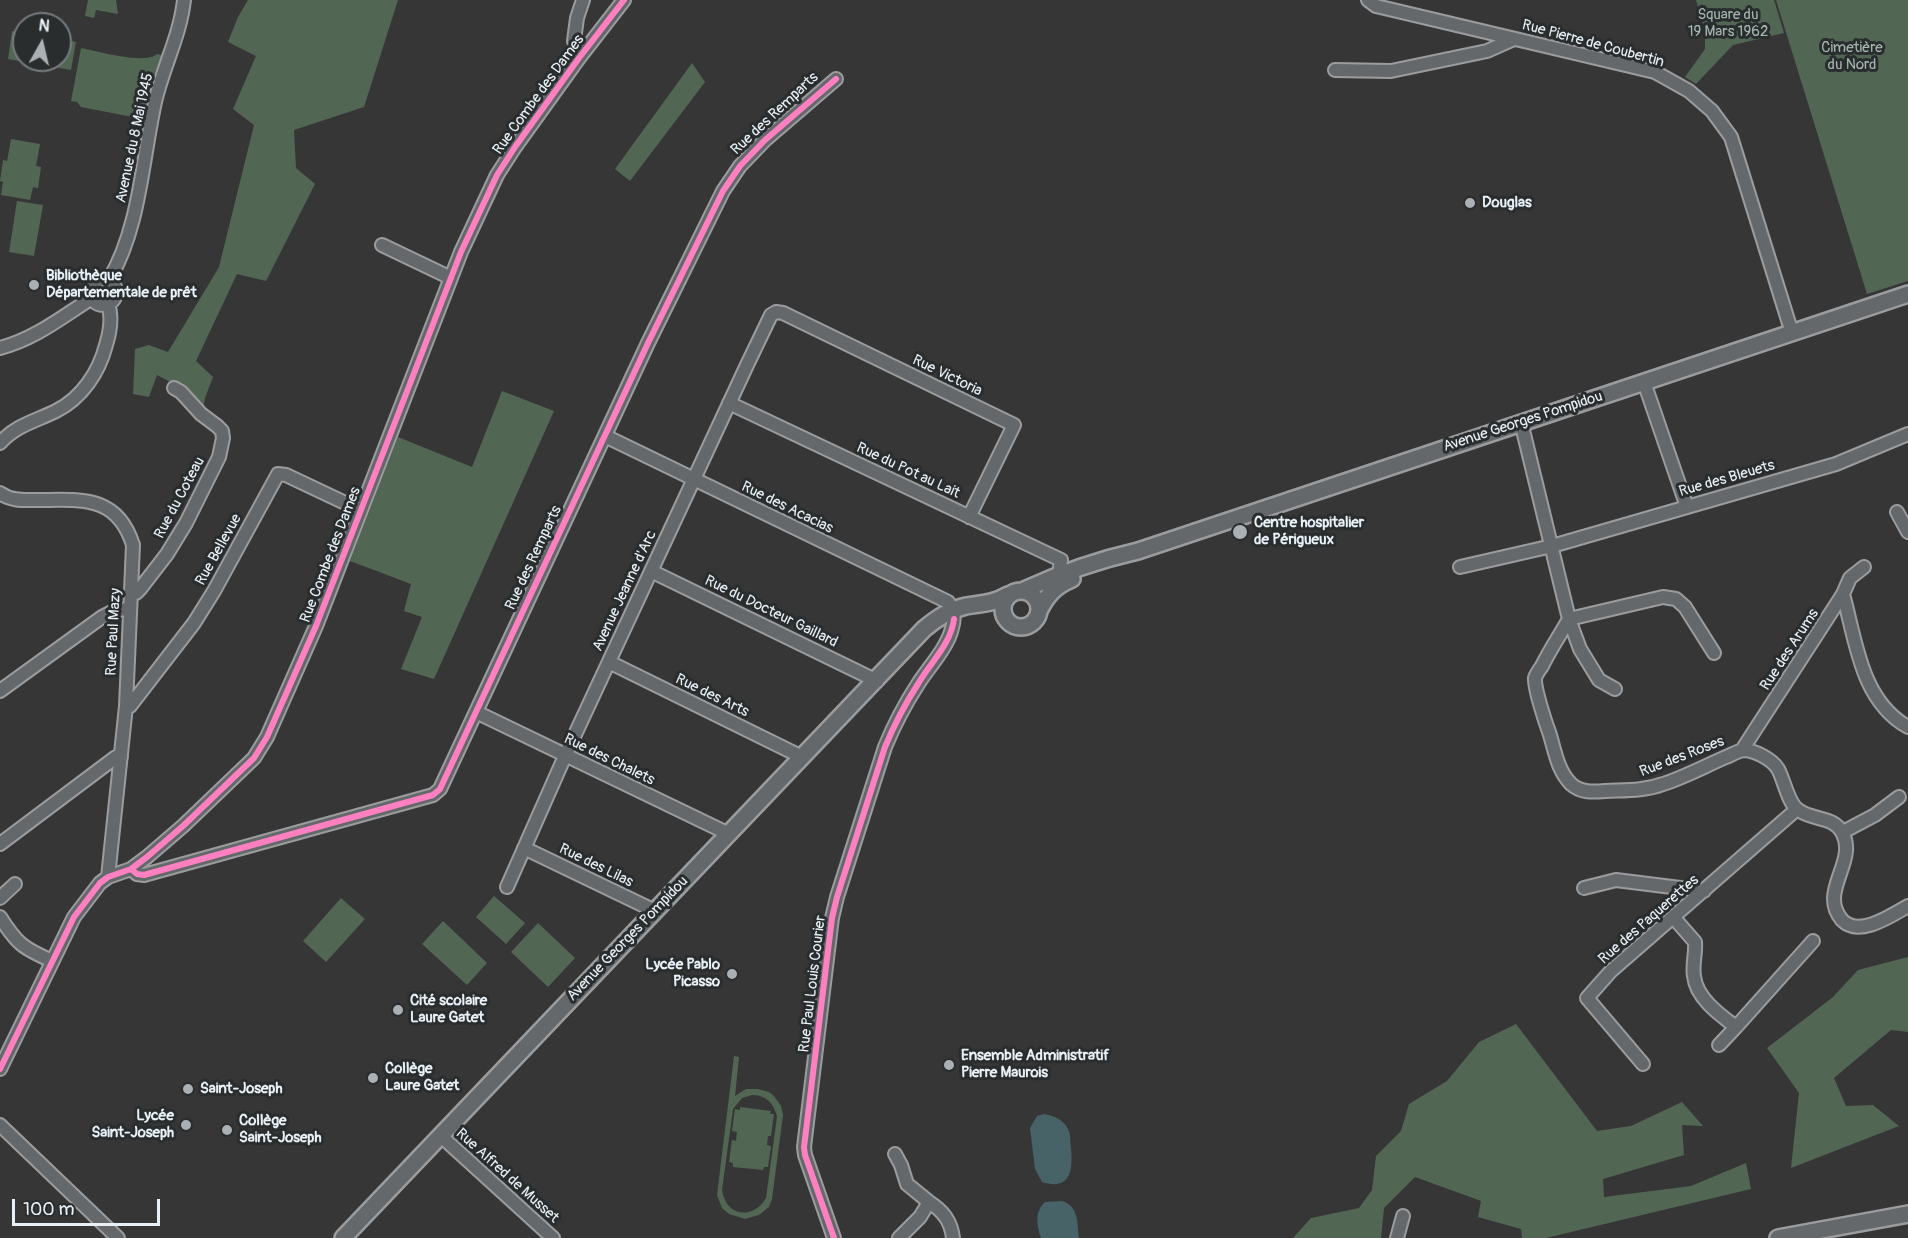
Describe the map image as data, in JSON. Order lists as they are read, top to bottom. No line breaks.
{"streets":{"main road":["Avenue Georges Pompidou"],"street":["Rue Pierre de Coubertin","Rue Combe des Dames","Rue des Remparts","Avenue du 8 Mai 1945","Rue Victoria","Rue du Pot au Lait","Rue des Bleuets","Rue du Coteau","Rue des Acacias","Rue Bellevue","Avenue Jeanne d'Arc","Rue du Docteur Gaillard","Rue Paul Mazy","Rue des Arums","Rue des Arts","Rue des Roses","Rue des Chalets","Rue des Lilas","Rue des Paquerettes","Rue Paul Louis Courier","Rue Alfred de Musset"]},"crossings":[["Rue Pierre de Coubertin","Avenue Georges Pompidou"],["Rue Combe des Dames","Rue des Remparts"],["Rue Combe des Dames","Rue Bellevue"],["Rue Combe des Dames","Rue Paul Mazy"],["Rue des Remparts","Rue des Acacias"],["Rue des Remparts","Rue des Chalets"],["Rue Victoria","Rue du Pot au Lait"],["Rue Victoria","Avenue Jeanne d'Arc"],["Avenue Georges Pompidou","Rue du Pot au Lait"],["Avenue Georges Pompidou","Rue des Acacias"],["Avenue Georges Pompidou","Rue du Docteur Gaillard"],["Avenue Georges Pompidou","Rue des Arts"],["Avenue Georges Pompidou","Rue des Chalets"],["Avenue Georges Pompidou","Rue des Lilas"],["Avenue Georges Pompidou","Rue Paul Louis Courier"],["Avenue Georges Pompidou","Rue Alfred de Musset"],["Rue du Pot au Lait","Avenue Jeanne d'Arc"],["Rue du Coteau","Rue Paul Mazy"],["Rue des Acacias","Avenue Jeanne d'Arc"],["Rue des Acacias","Rue Paul Louis Courier"],["Rue Bellevue","Rue Paul Mazy"],["Avenue Jeanne d'Arc","Rue du Docteur Gaillard"],["Avenue Jeanne d'Arc","Rue des Arts"],["Avenue Jeanne d'Arc","Rue des Chalets"],["Avenue Jeanne d'Arc","Rue des Lilas"],["Rue des Arums","Rue des Roses"],["Rue des Roses","Rue des Paquerettes"]],"parks":["Square du 19 Mars 1962","Cimetière du Nord"],"places":["Douglas","Bibliothèque Départementale de prêt","Centre hospitalier de Périgueux","Lycée Pablo Picasso","Cité scolaire Laure Gatet","Ensemble Administratif Pierre Maurois","Collège Laure Gatet","Saint-Joseph","Lycée Saint-Joseph","Collège Saint-Joseph"],"scale_bar":"100 m","north":"top"}
